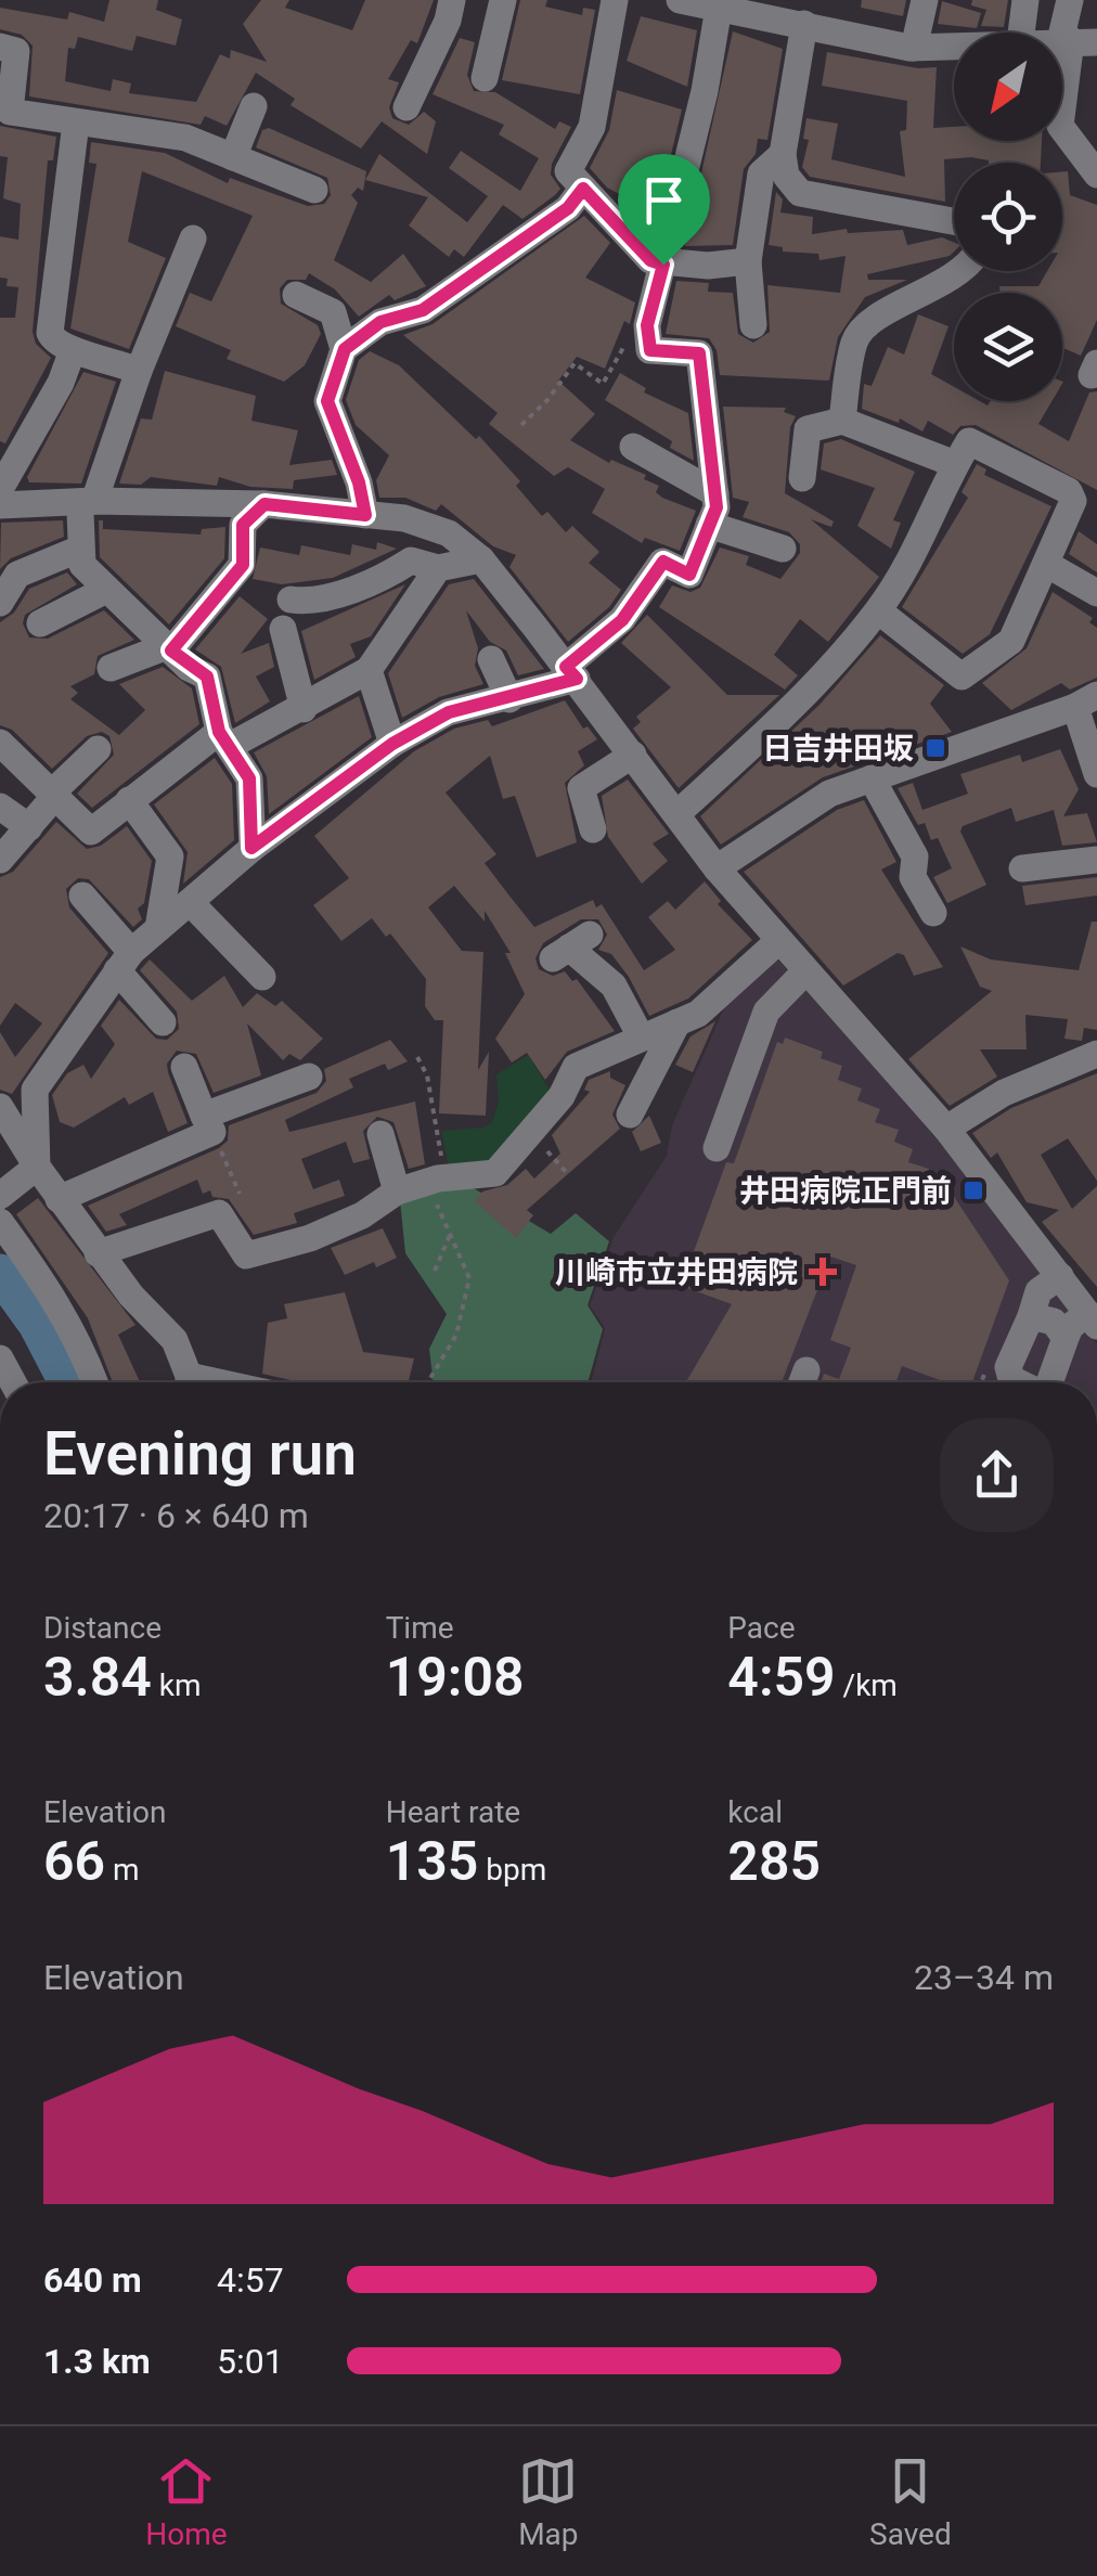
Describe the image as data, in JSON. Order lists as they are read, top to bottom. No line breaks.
{"places":{"transit":["日吉井田坂","井田病院正門前"],"health":["川崎市立井田病院"]},"north":"bottom left","page":{"heading":["Evening run","20:17 · 6 × 640 m"],"stats":[["Distance","3.84 km"],["Time","19:08"],["Pace","4:59 /km"],["Elevation","66 m"],["Heart rate","135 bpm"],["kcal","285"]],"chart":["Elevation","23–34 m"],"list":[{"name":"640 m","note":"4:57"},{"name":"1.3 km","note":"5:01"}],"tabs":["Home","Map","Saved"]}}
